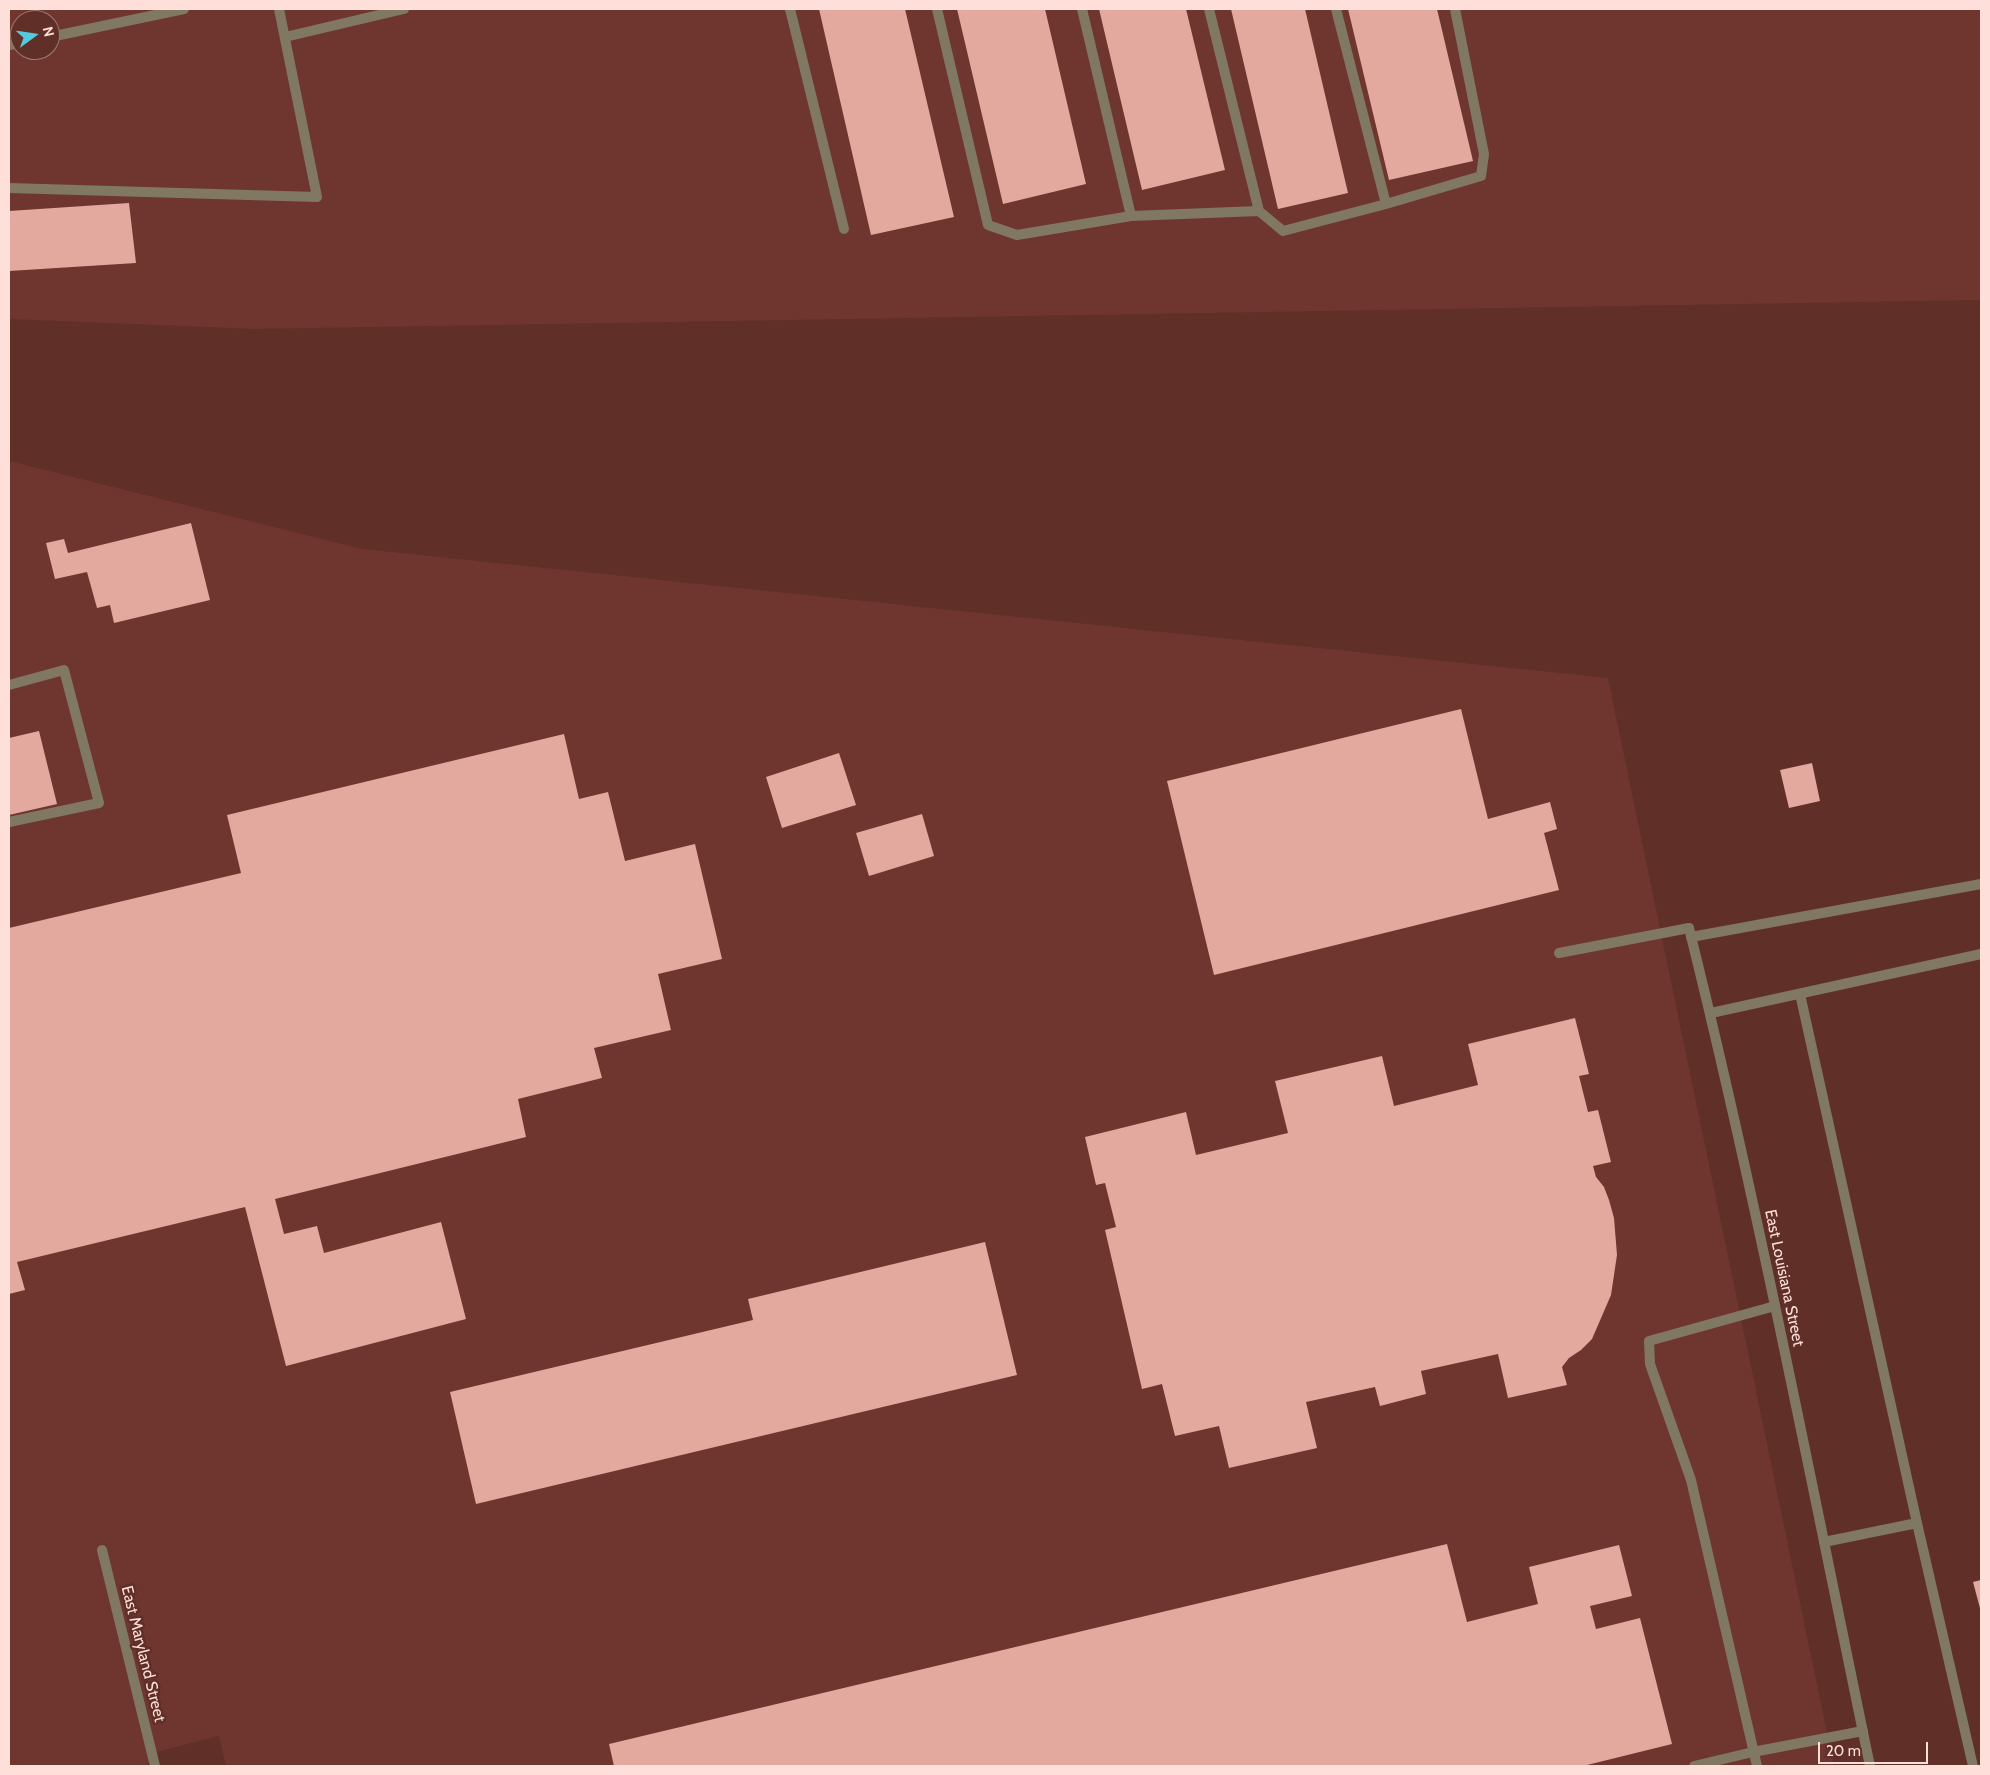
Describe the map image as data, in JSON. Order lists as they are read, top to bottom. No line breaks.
{"streets":{"street":["East Louisiana Street","East Maryland Street"]},"scale_bar":"20 m","north":"right"}
